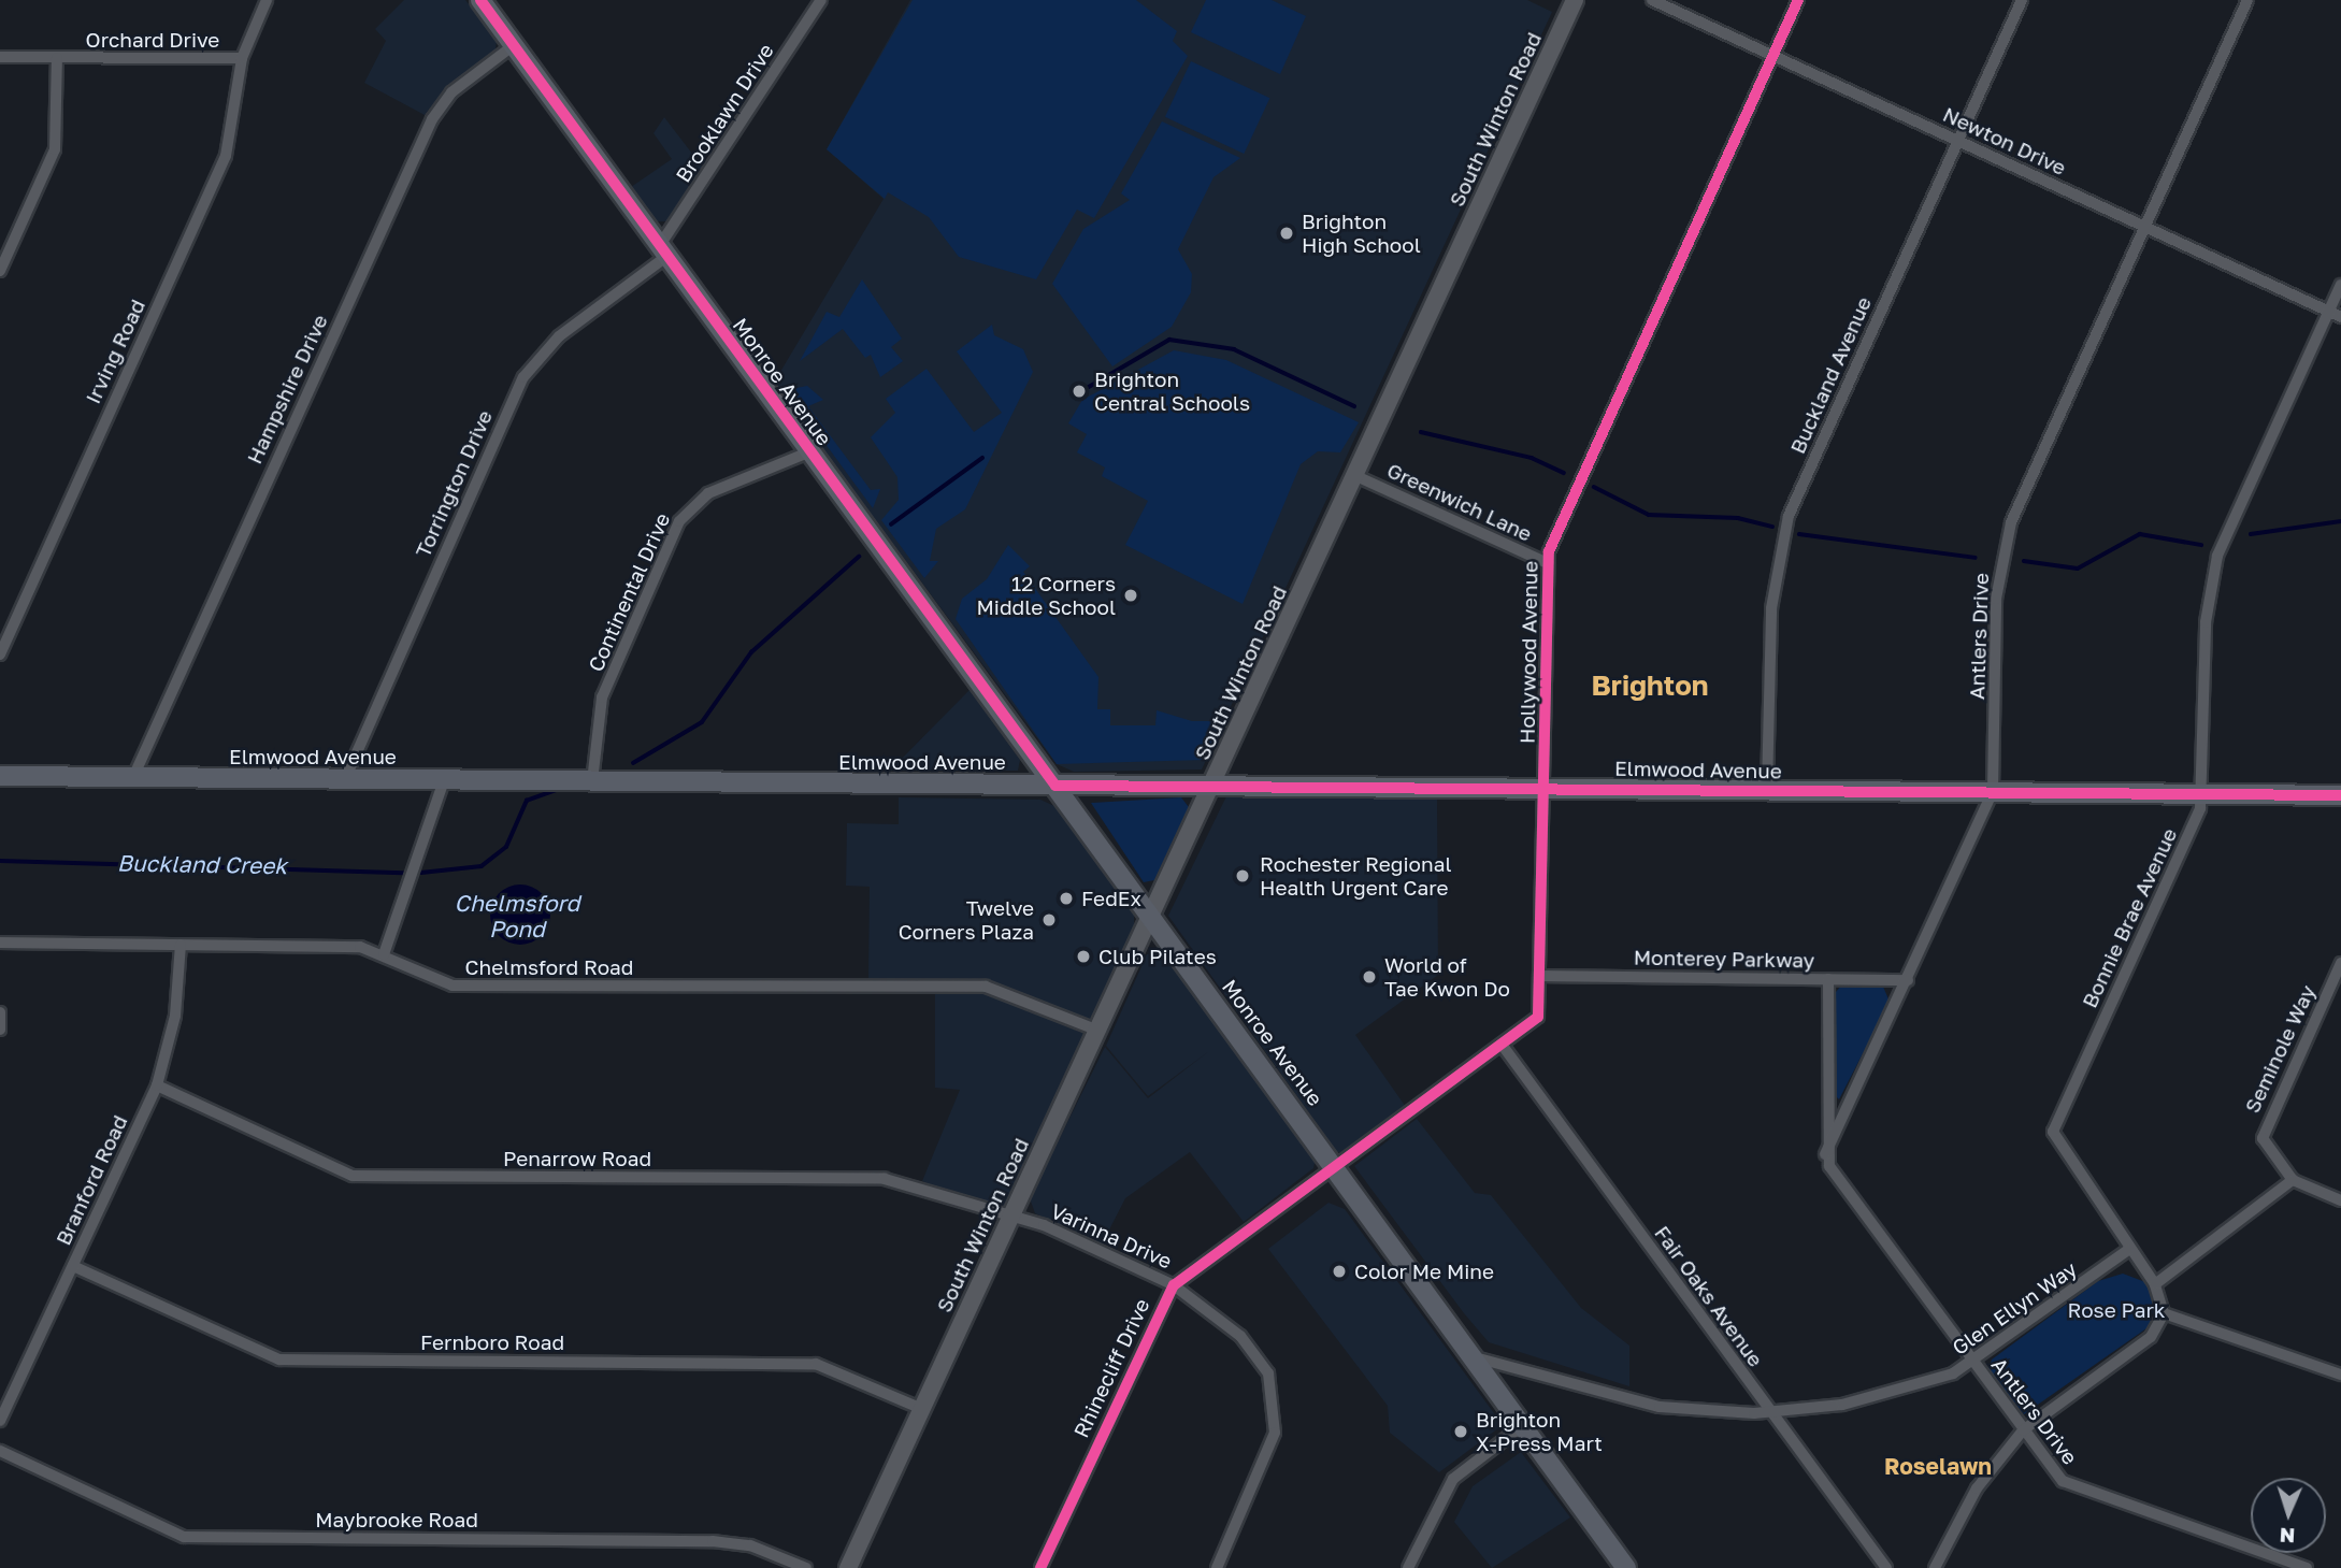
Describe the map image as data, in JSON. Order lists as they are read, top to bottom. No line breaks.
{"streets":{"main road":["South Winton Road","Monroe Avenue","Elmwood Avenue"],"street":["Orchard Drive","Brooklawn Drive","Newton Drive","Irving Road","Buckland Avenue","Hampshire Drive","Torrington Drive","Greenwich Lane","Continental Drive","Antlers Drive","Hollywood Avenue","Bonnie Brae Avenue","Monterey Parkway","Chelmsford Road","Seminole Way","Penarrow Road","Branford Road","Varinna Drive","Fair Oaks Avenue","Glen Ellyn Way","Fernboro Road","Rhinecliff Drive","Maybrooke Road"]},"crossings":[["Orchard Drive","Irving Road"],["Brooklawn Drive","Monroe Avenue"],["Brooklawn Drive","Torrington Drive"],["South Winton Road","Monroe Avenue"],["South Winton Road","Greenwich Lane"],["South Winton Road","Elmwood Avenue"],["South Winton Road","Chelmsford Road"],["South Winton Road","Penarrow Road"],["South Winton Road","Varinna Drive"],["South Winton Road","Fernboro Road"],["Newton Drive","Buckland Avenue"],["Newton Drive","Antlers Drive"],["Newton Drive","Hollywood Avenue"],["Newton Drive","Bonnie Brae Avenue"],["Buckland Avenue","Elmwood Avenue"],["Monroe Avenue","Hampshire Drive"],["Monroe Avenue","Torrington Drive"],["Monroe Avenue","Continental Drive"],["Monroe Avenue","Hollywood Avenue"],["Monroe Avenue","Elmwood Avenue"],["Monroe Avenue","Glen Ellyn Way"],["Monroe Avenue","Rhinecliff Drive"],["Hampshire Drive","Elmwood Avenue"],["Torrington Drive","Elmwood Avenue"],["Greenwich Lane","Hollywood Avenue"],["Continental Drive","Elmwood Avenue"],["Antlers Drive","Elmwood Avenue"],["Antlers Drive","Monterey Parkway"],["Antlers Drive","Glen Ellyn Way"],["Hollywood Avenue","Elmwood Avenue"],["Hollywood Avenue","Monterey Parkway"],["Hollywood Avenue","Fair Oaks Avenue"],["Hollywood Avenue","Rhinecliff Drive"],["Elmwood Avenue","Bonnie Brae Avenue"],["Bonnie Brae Avenue","Glen Ellyn Way"],["Chelmsford Road","Branford Road"],["Penarrow Road","Branford Road"],["Penarrow Road","Varinna Drive"],["Branford Road","Fernboro Road"],["Varinna Drive","Rhinecliff Drive"],["Fair Oaks Avenue","Glen Ellyn Way"]],"districts":["Brighton","Roselawn"],"water":["Buckland Creek","Chelmsford Pond"],"parks":["Rose Park"],"places":["Brighton High School","Brighton Central Schools","12 Corners Middle School","Rochester Regional Health Urgent Care","FedEx","Twelve Corners Plaza","Club Pilates","World of Tae Kwon Do","Color Me Mine","Brighton X-Press Mart"],"north":"bottom"}
